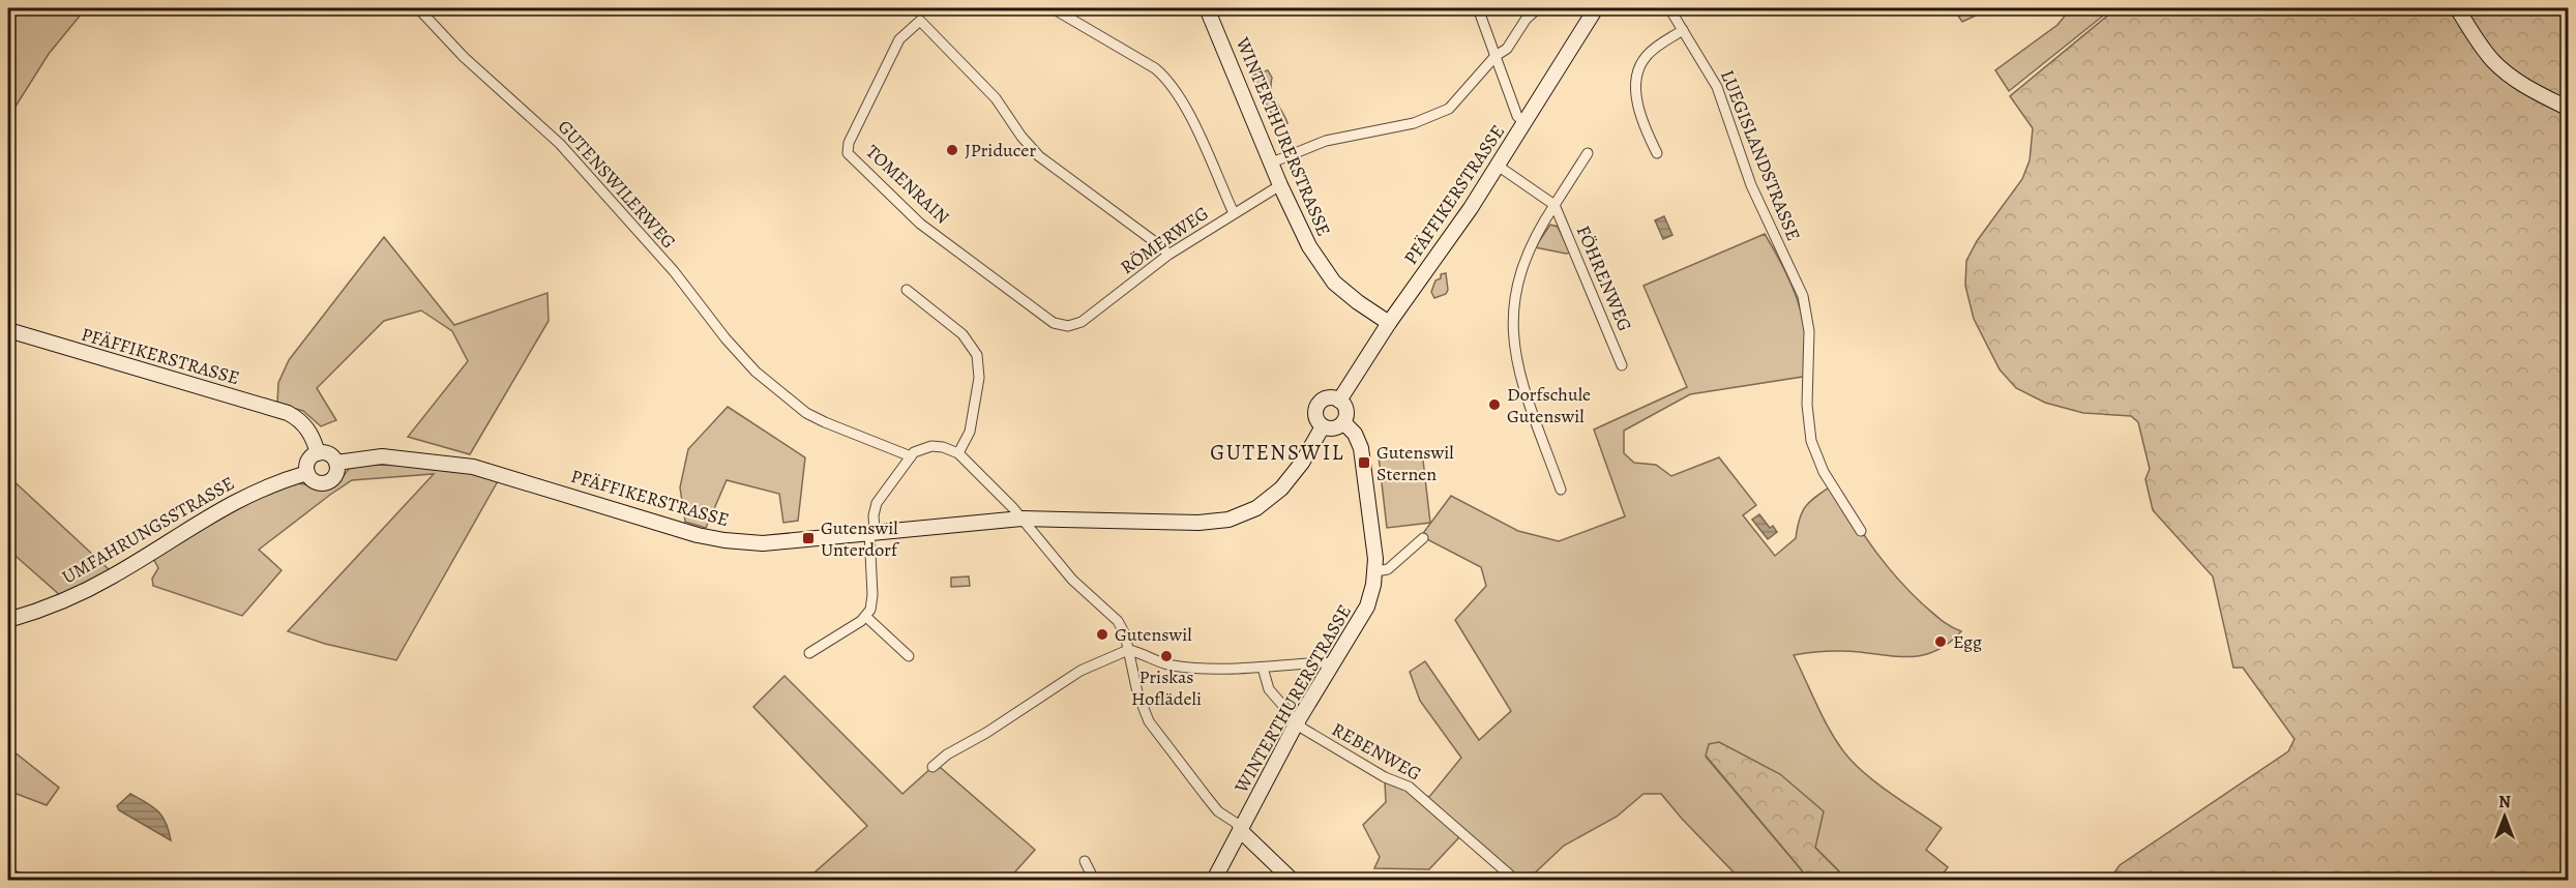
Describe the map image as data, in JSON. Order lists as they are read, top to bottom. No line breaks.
{"streets":{"main road":["WINTERTHURERSTRASSE","PFÄFFIKERSTRASSE","UMFAHRUNGSSTRASSE"],"street":["LUEGISLANDSTRASSE","GUTENSWILERWEG","TOMENRAIN","RÖMERWEG","FÖHRENWEG","REBENWEG"]},"crossings":[["WINTERTHURERSTRASSE","PFÄFFIKERSTRASSE"],["WINTERTHURERSTRASSE","RÖMERWEG"],["WINTERTHURERSTRASSE","REBENWEG"],["TOMENRAIN","RÖMERWEG"],["PFÄFFIKERSTRASSE","UMFAHRUNGSSTRASSE"]],"districts":["GUTENSWIL"],"places":{"other":["JPriducer","Dorfschule Gutenswil","Gutenswil","Egg","Priskas Hoflädeli"],"transit":["Gutenswil Sternen","Gutenswil Unterdorf"]},"north":"top"}
